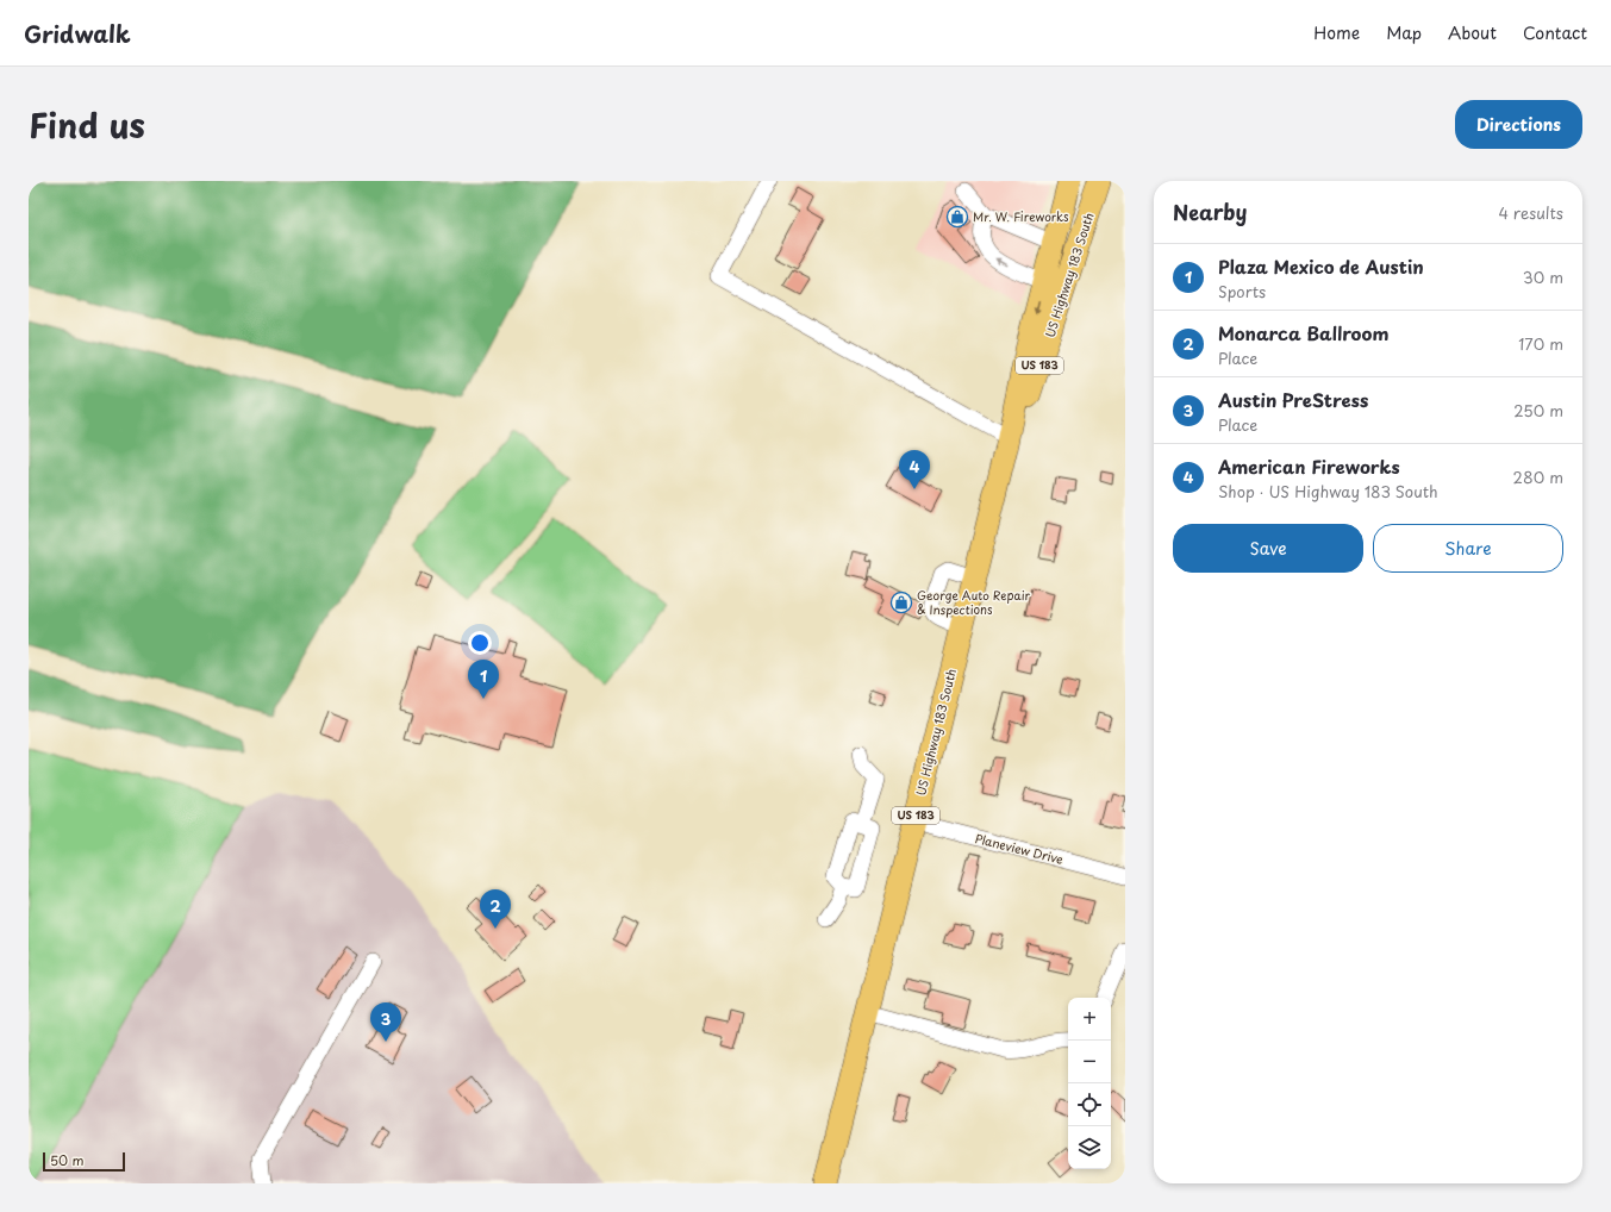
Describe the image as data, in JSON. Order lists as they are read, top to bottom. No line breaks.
{"streets":{"highway":["US Highway 183 South","US 183"],"street":["Planeview Drive"]},"crossings":[["US Highway 183 South","Planeview Drive"]],"places":{"shop":["Mr. W. Fireworks","George Auto Repair & Inspections"]},"scale_bar":"50 m","page":{"header":"Gridwalk","nav":["Home","Map","About","Contact"],"title":"Find us","buttons":["Directions",["Save","Share"]],"heading":["Nearby","4 results"],"list":[{"mark":"1","name":"Plaza Mexico de Austin","note":"Sports","value":"30 m"},{"mark":"2","name":"Monarca Ballroom","note":"Place","value":"170 m"},{"mark":"3","name":"Austin PreStress","note":"Place","value":"250 m"},{"mark":"4","name":"American Fireworks","note":"Shop · US Highway 183 South","value":"280 m"}],"pins":["4","1","2","3"],"map_buttons":["+","−"],"scale":"50 m"}}
